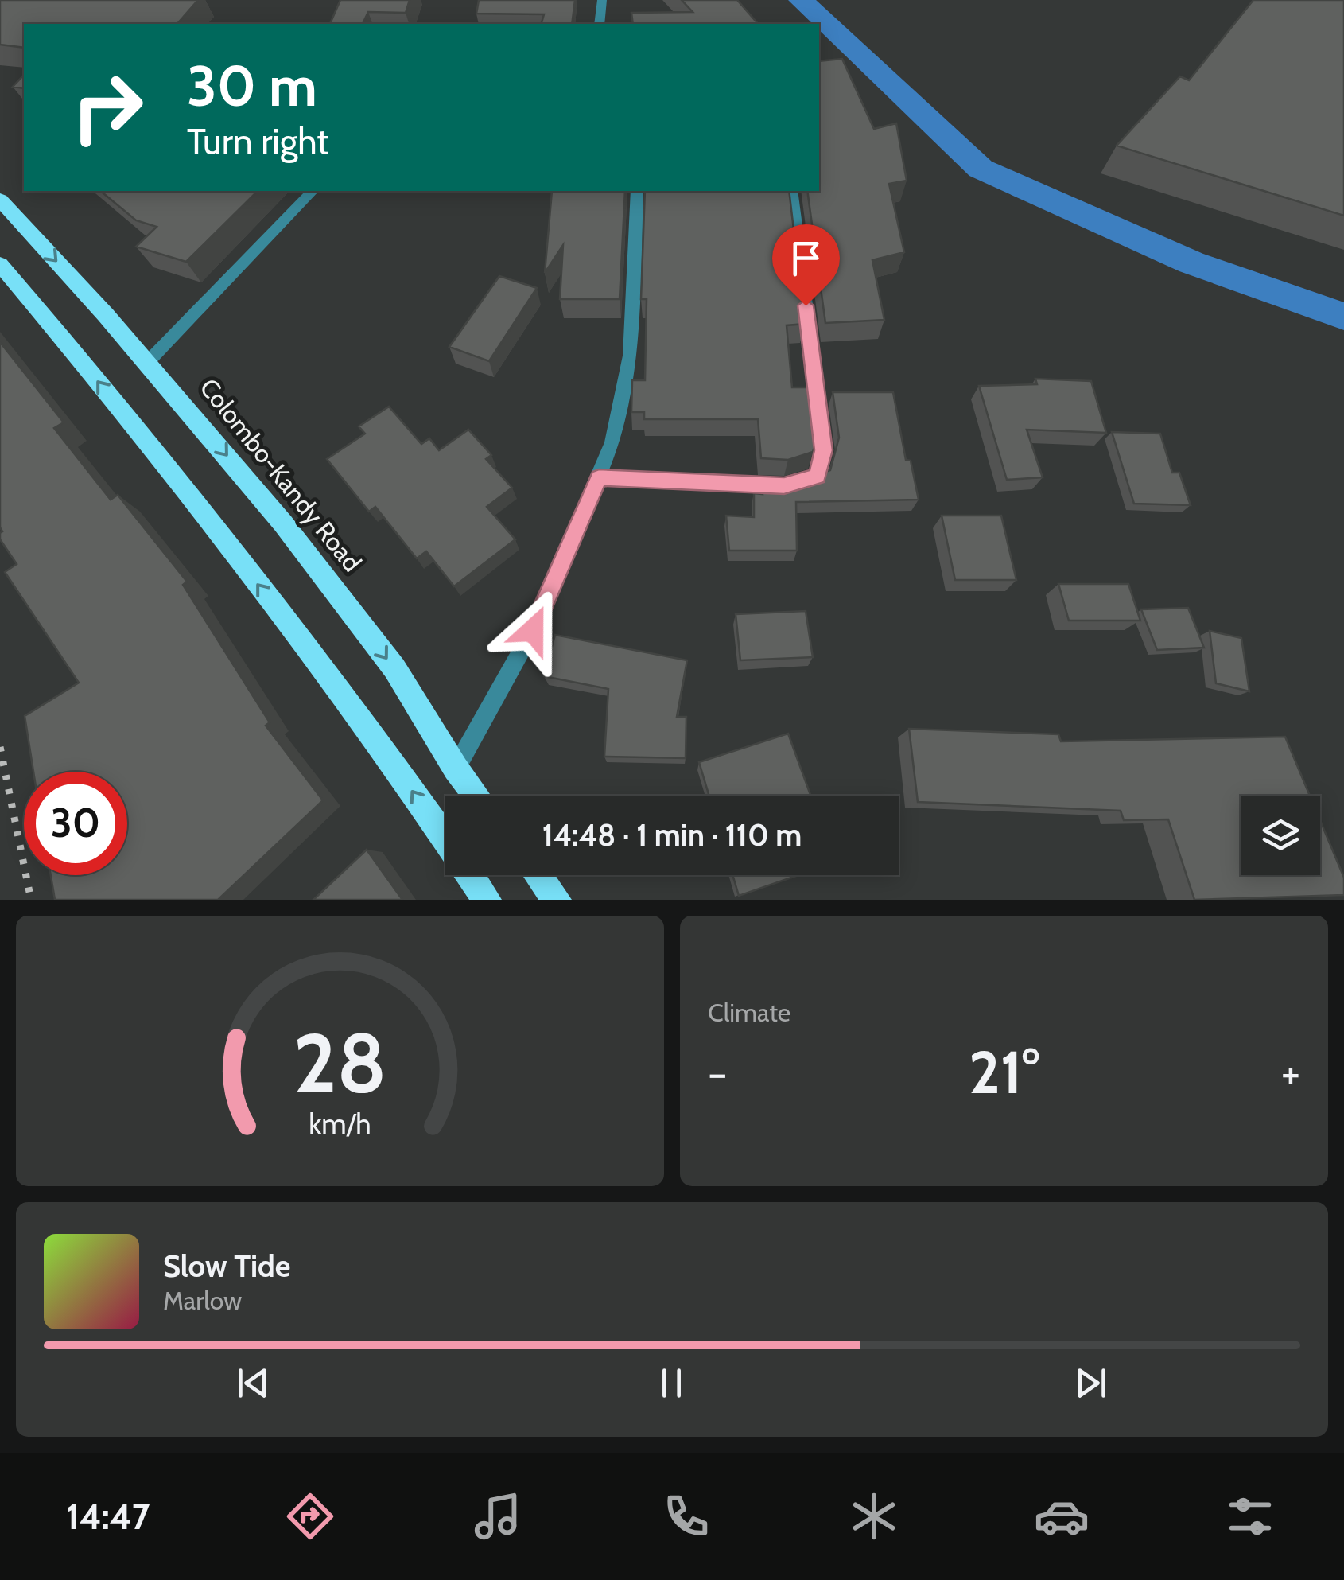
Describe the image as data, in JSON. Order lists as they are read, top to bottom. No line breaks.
{"streets":{"highway":["Colombo-Kandy Road"]},"page":{"turn":["30 m","Turn right"],"limit":"30","trip":"14:48 · 1 min · 110 m","tile":"Climate","heat":["−","21°","+"],"song":["Slow Tide","Marlow"],"tabs":"14:47","gauge":["28","km/h"]}}
